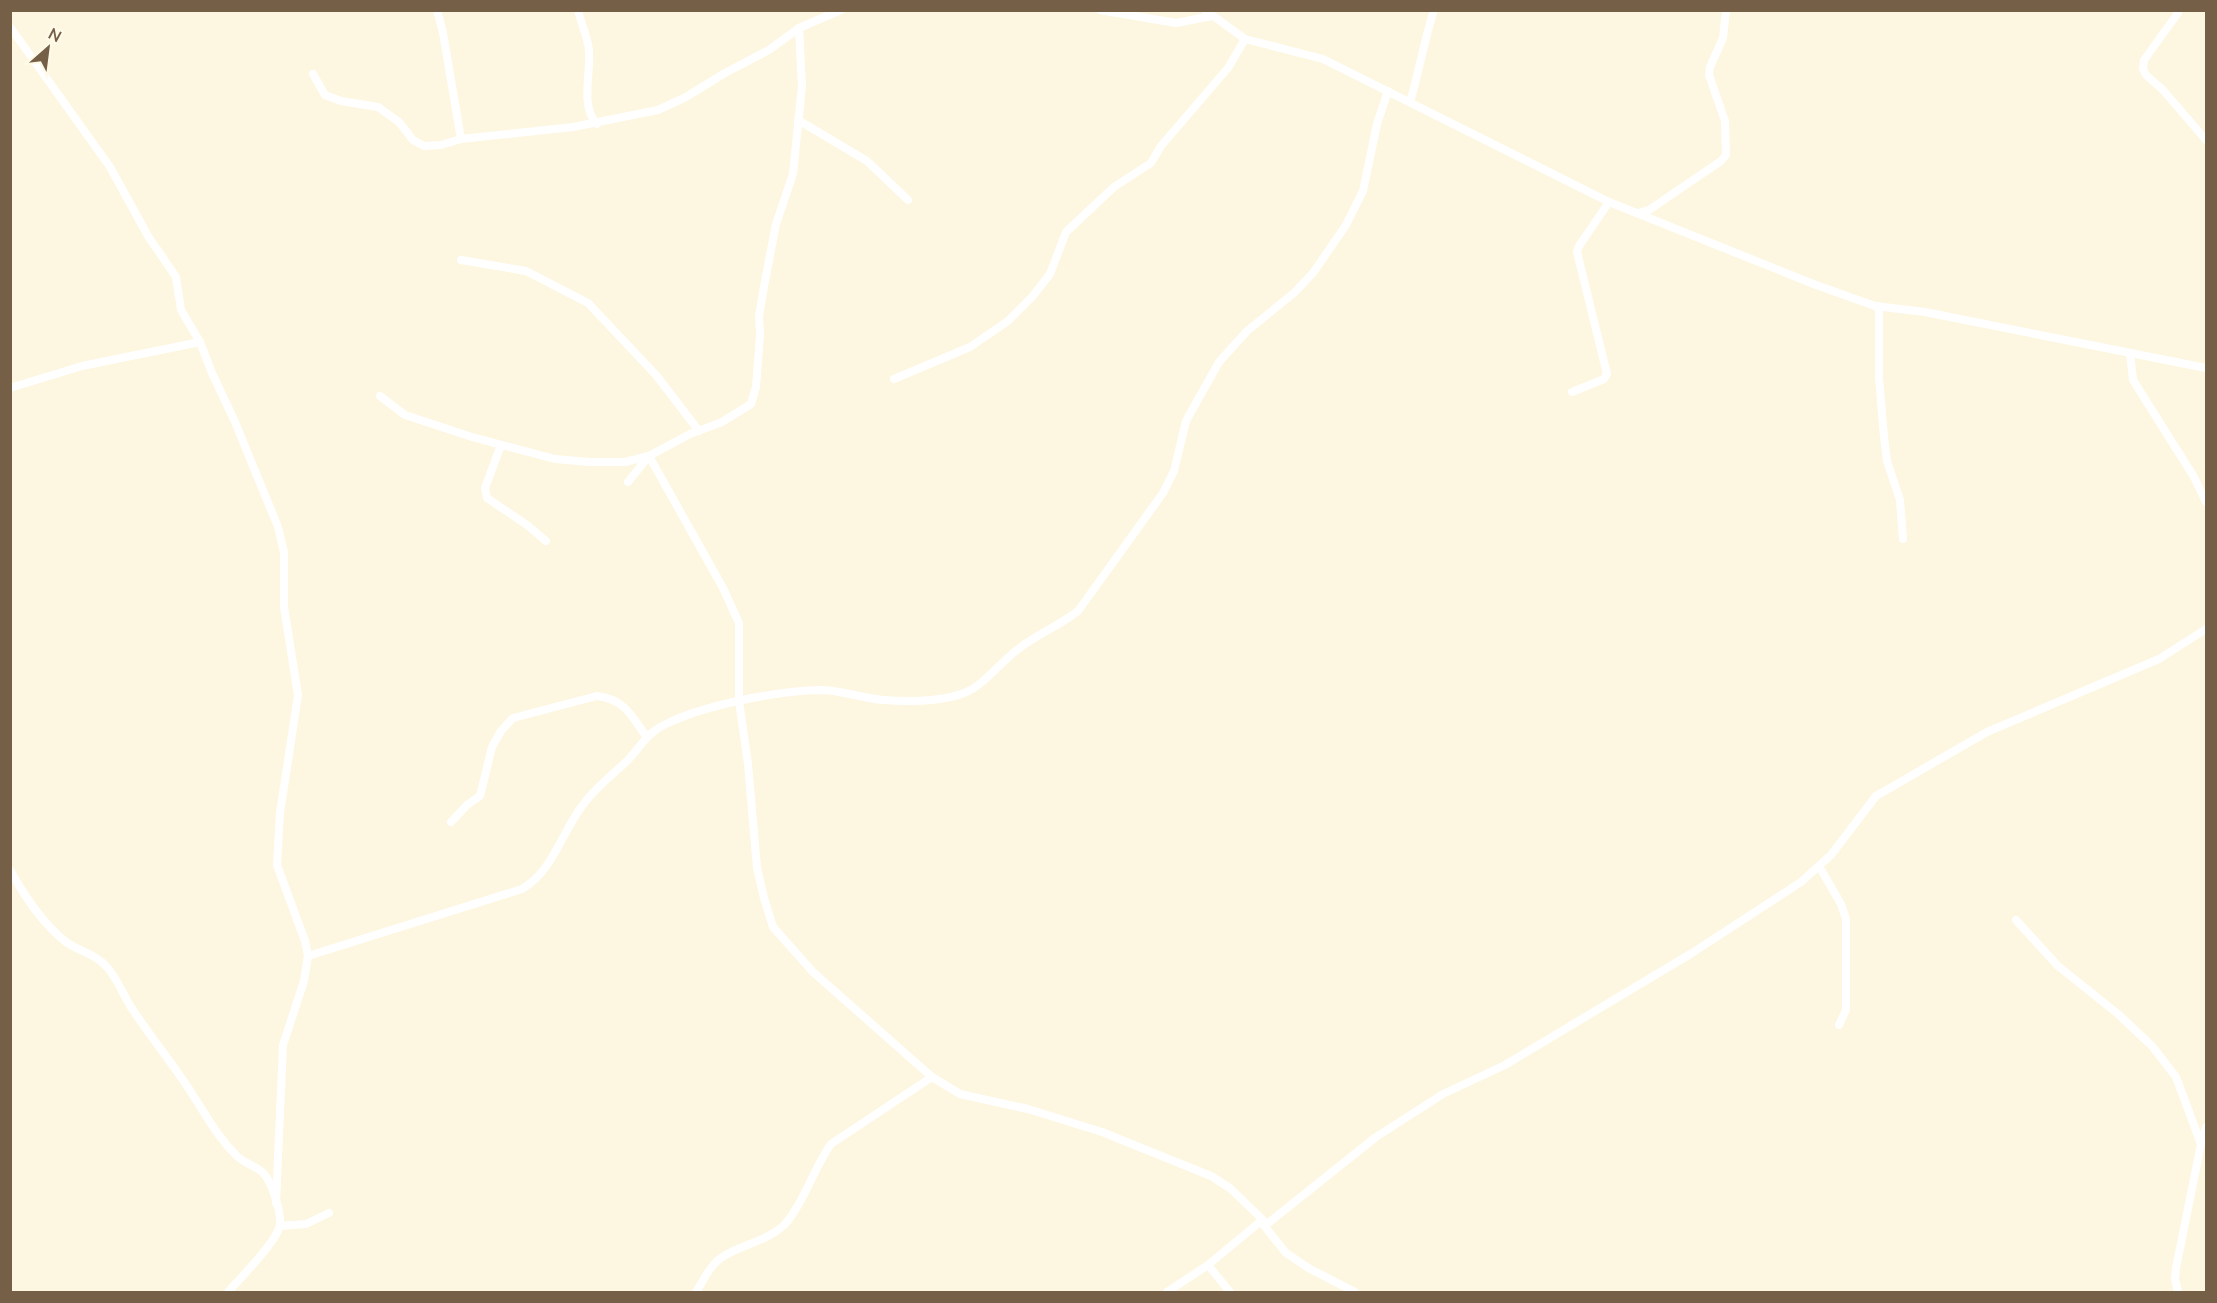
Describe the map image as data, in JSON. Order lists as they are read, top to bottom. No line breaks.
{"north":"top right"}
